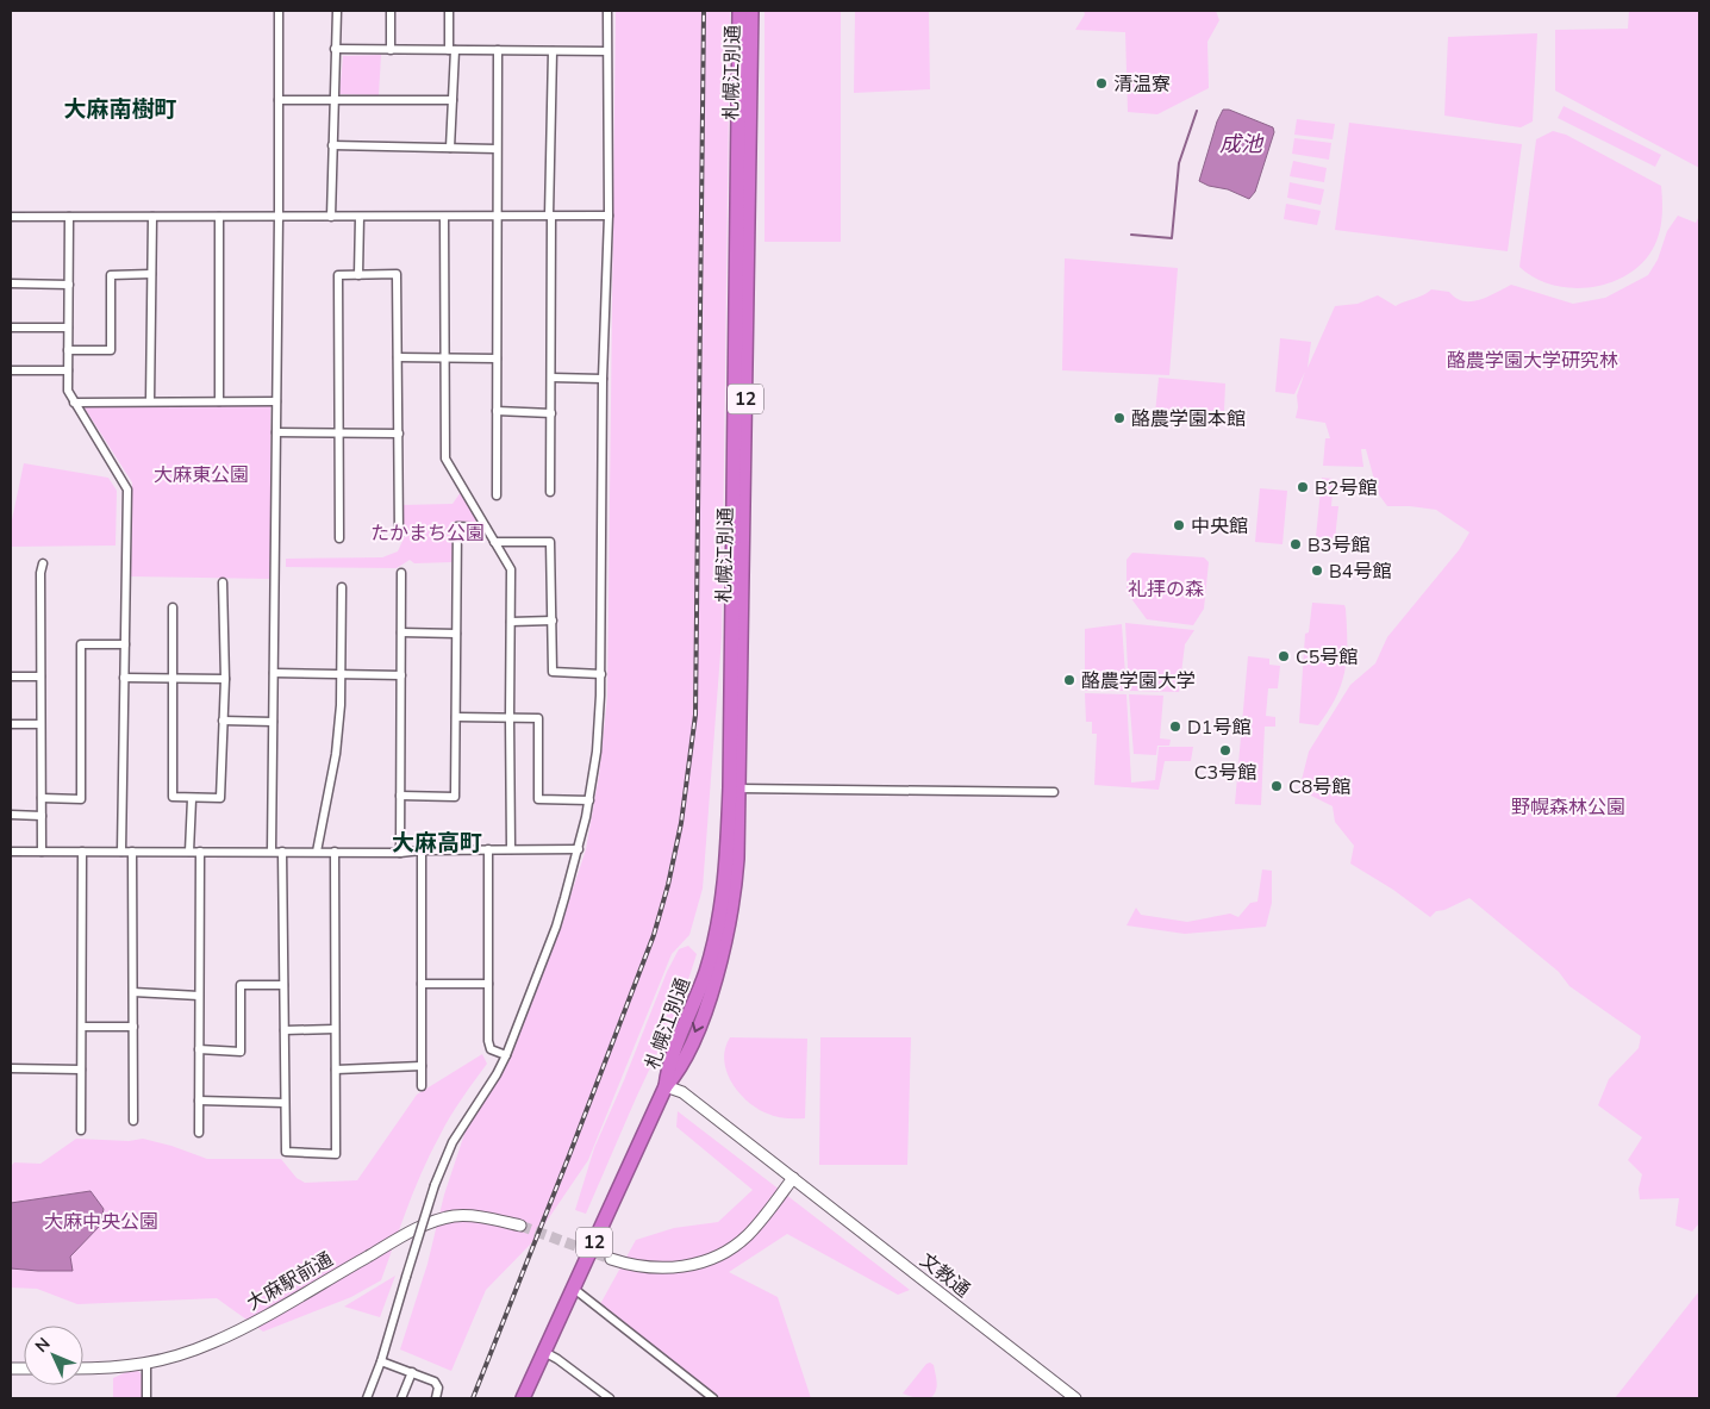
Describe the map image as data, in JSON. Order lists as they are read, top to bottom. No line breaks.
{"streets":{"highway":["札幌江別通","12"],"street":["文教通","大麻駅前通"]},"districts":["大麻南樹町","大麻高町"],"water":["成池"],"parks":["酪農学園大学研究林","大麻東公園","たかまち公園","礼拝の森","野幌森林公園","大麻中央公園"],"places":["清温寮","酪農学園本館","B2号館","中央館","B3号館","B4号館","C5号館","酪農学園大学","D1号館","C3号館","C8号館"],"north":"top left"}
